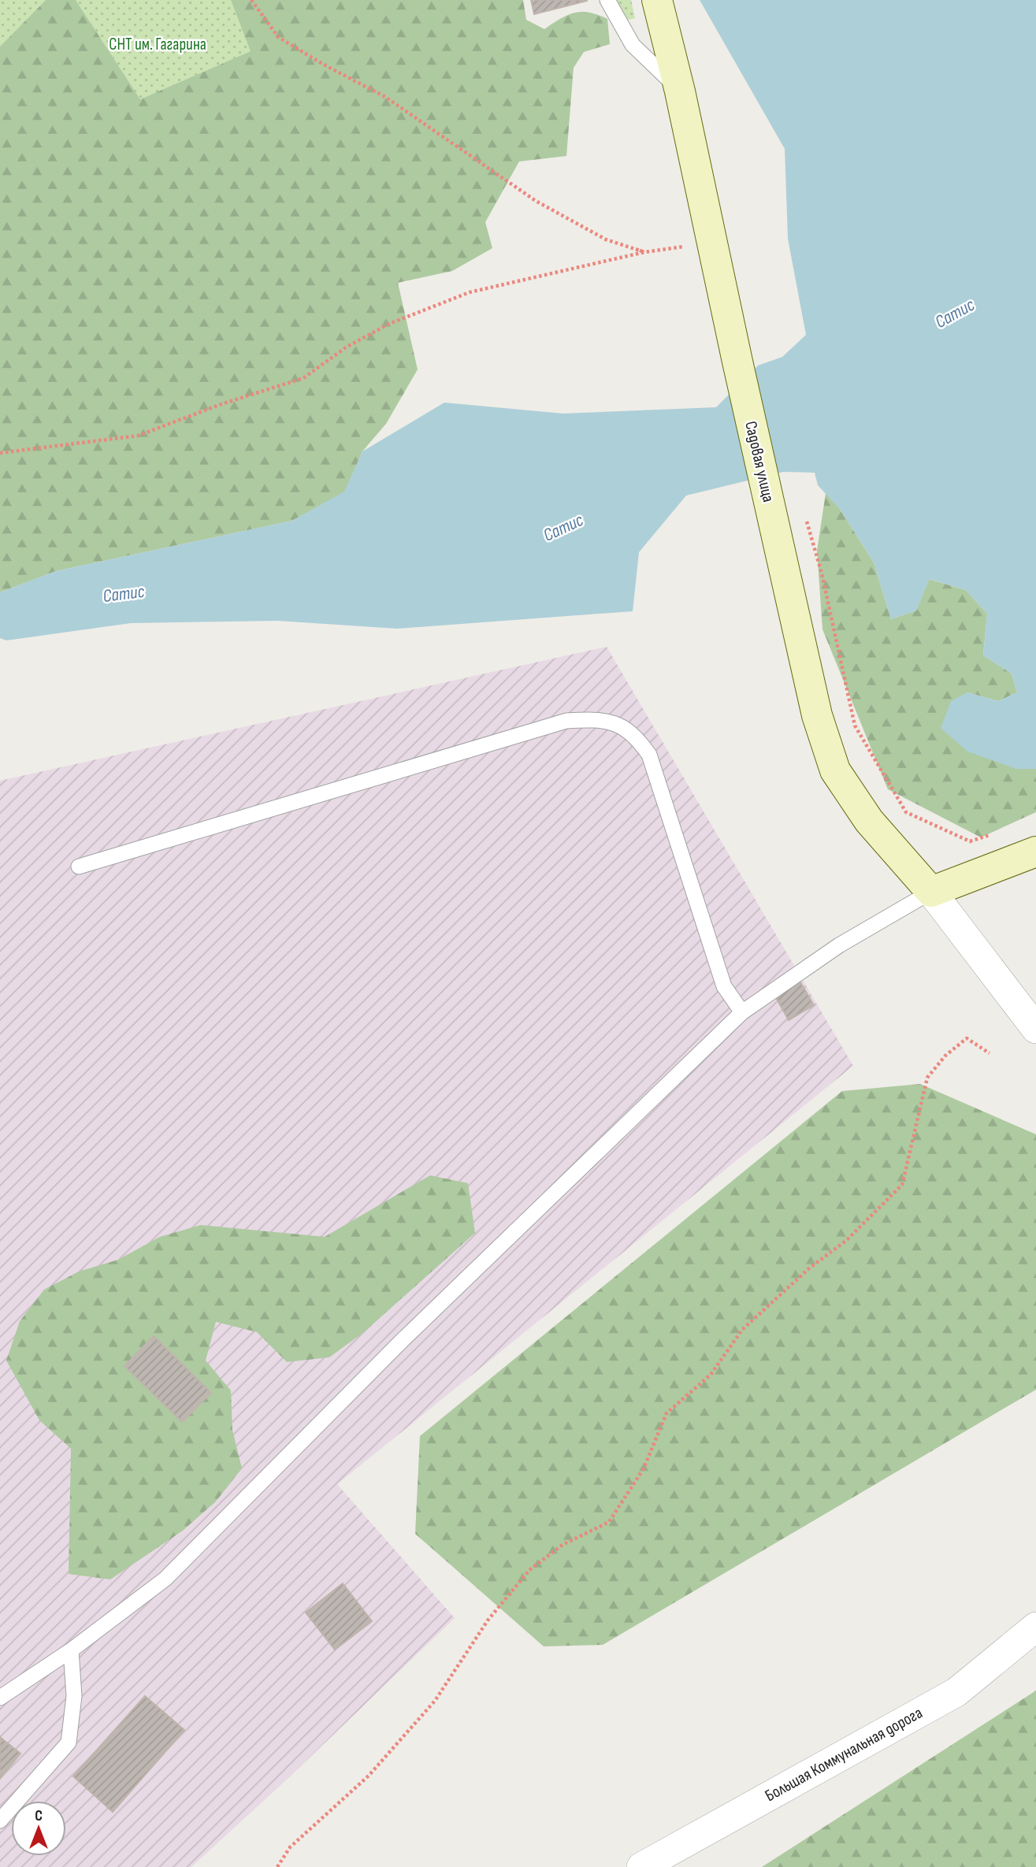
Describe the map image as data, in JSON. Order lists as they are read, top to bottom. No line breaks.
{"streets":{"street":["Садовая улица","Большая Коммунальная дорога"]},"water":["Сатис"],"parks":["СНТ им. Гагарина"],"north":"top"}
